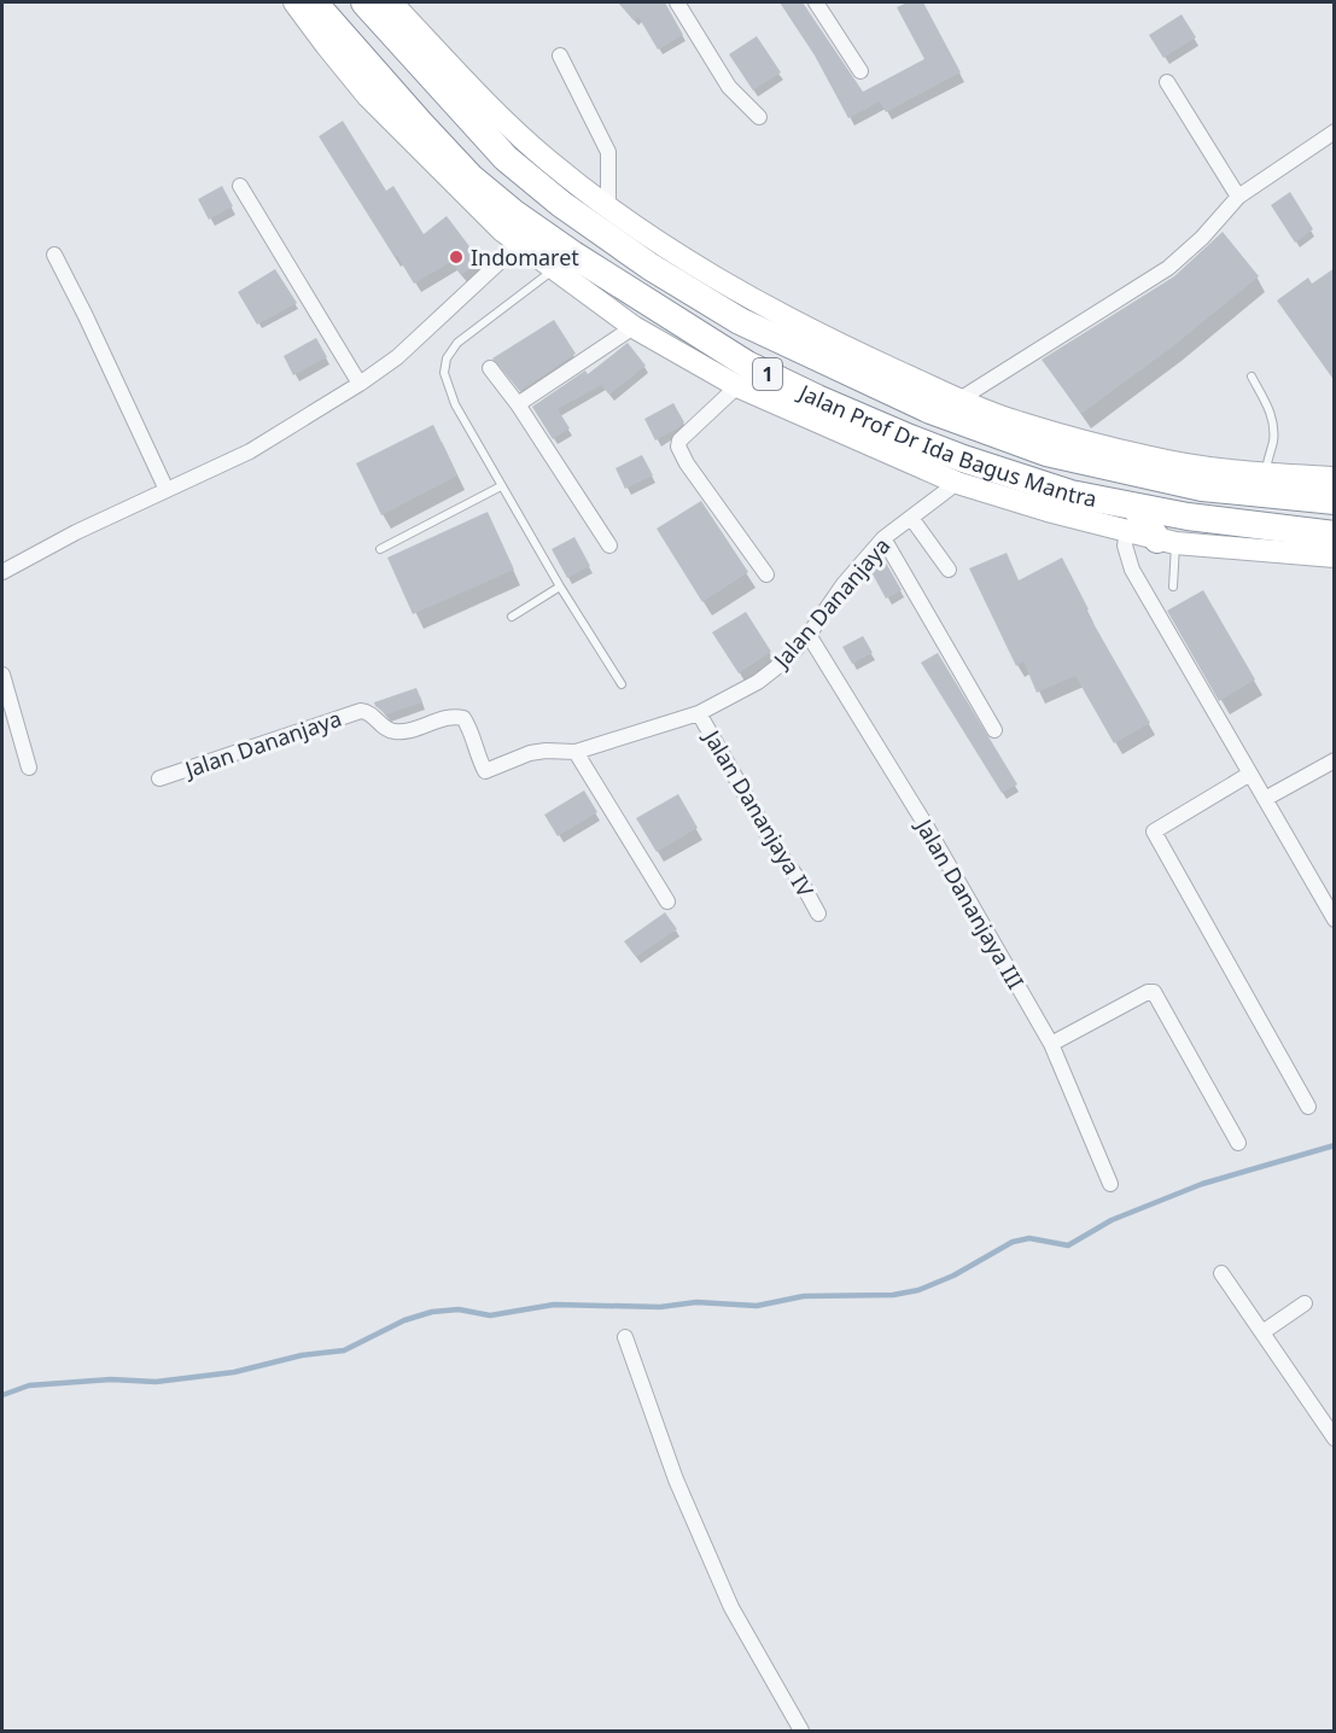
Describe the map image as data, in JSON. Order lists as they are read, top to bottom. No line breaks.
{"streets":{"highway":["1","Jalan Prof Dr Ida Bagus Mantra"],"street":["Jalan Dananjaya","Jalan Dananjaya IV","Jalan Dananjaya III"]},"crossings":[["Jalan Dananjaya","Jalan Dananjaya IV"],["Jalan Dananjaya","Jalan Dananjaya III"]],"places":["Indomaret"]}
